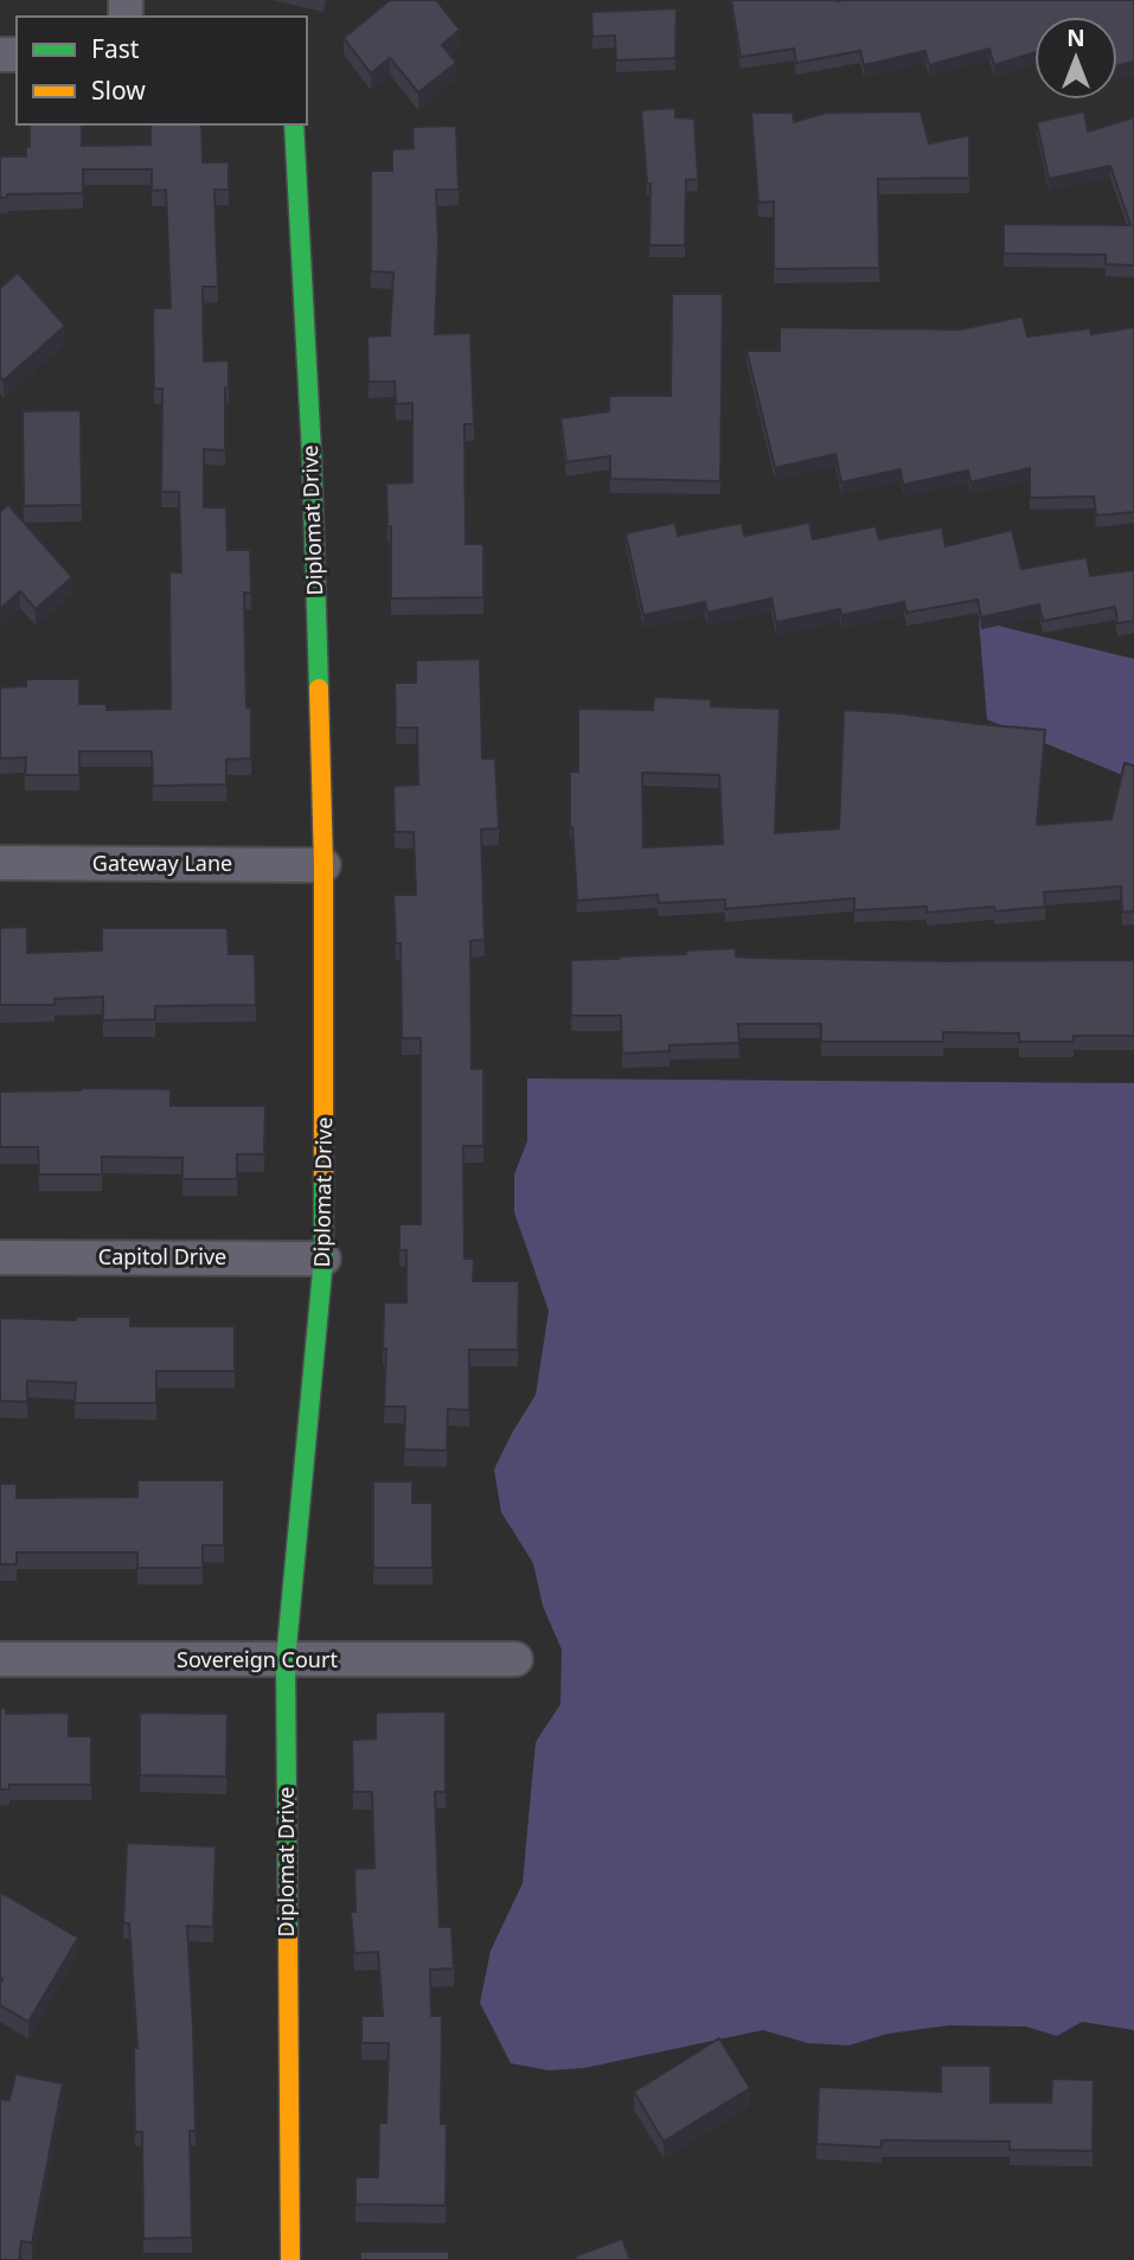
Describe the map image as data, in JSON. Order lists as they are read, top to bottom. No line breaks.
{"streets":{"street":["Diplomat Drive","Gateway Lane","Capitol Drive","Sovereign Court"]},"crossings":[["Diplomat Drive","Gateway Lane"],["Diplomat Drive","Capitol Drive"],["Diplomat Drive","Sovereign Court"]],"legend":["Fast","Slow"],"north":"top"}
